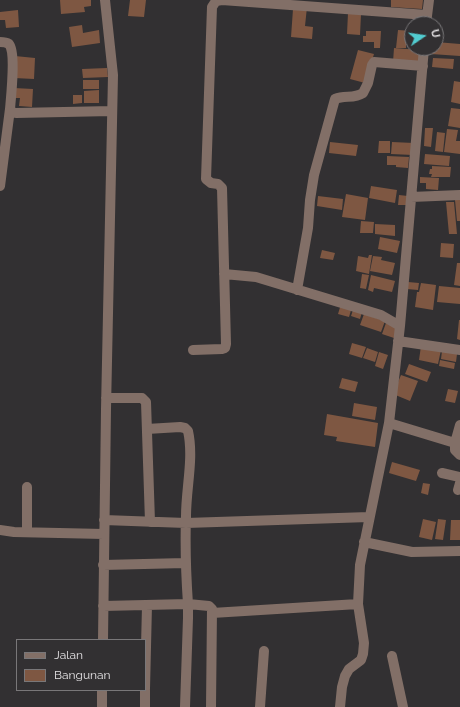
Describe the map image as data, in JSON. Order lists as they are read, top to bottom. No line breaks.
{"legend":["Jalan","Bangunan"],"north":"right"}
